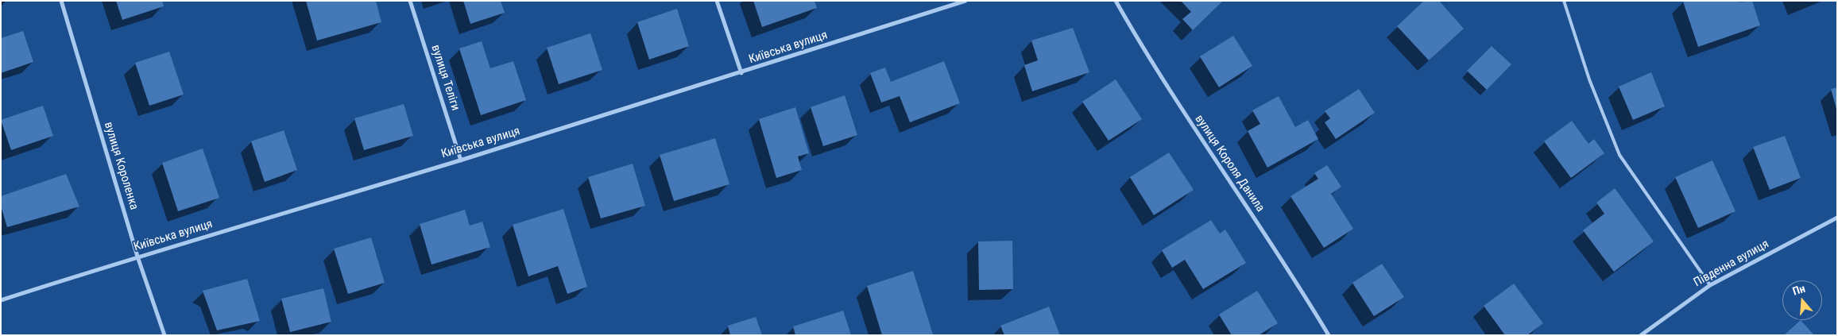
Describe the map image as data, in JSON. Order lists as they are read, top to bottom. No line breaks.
{"streets":{"street":["Київська вулиця","вулиця Теліги","вулиця Короля Данила","вулиця Короленка","Південна вулиця"]},"crossings":[["Київська вулиця","вулиця Теліги"],["Київська вулиця","вулиця Короленка"]],"north":"top"}
